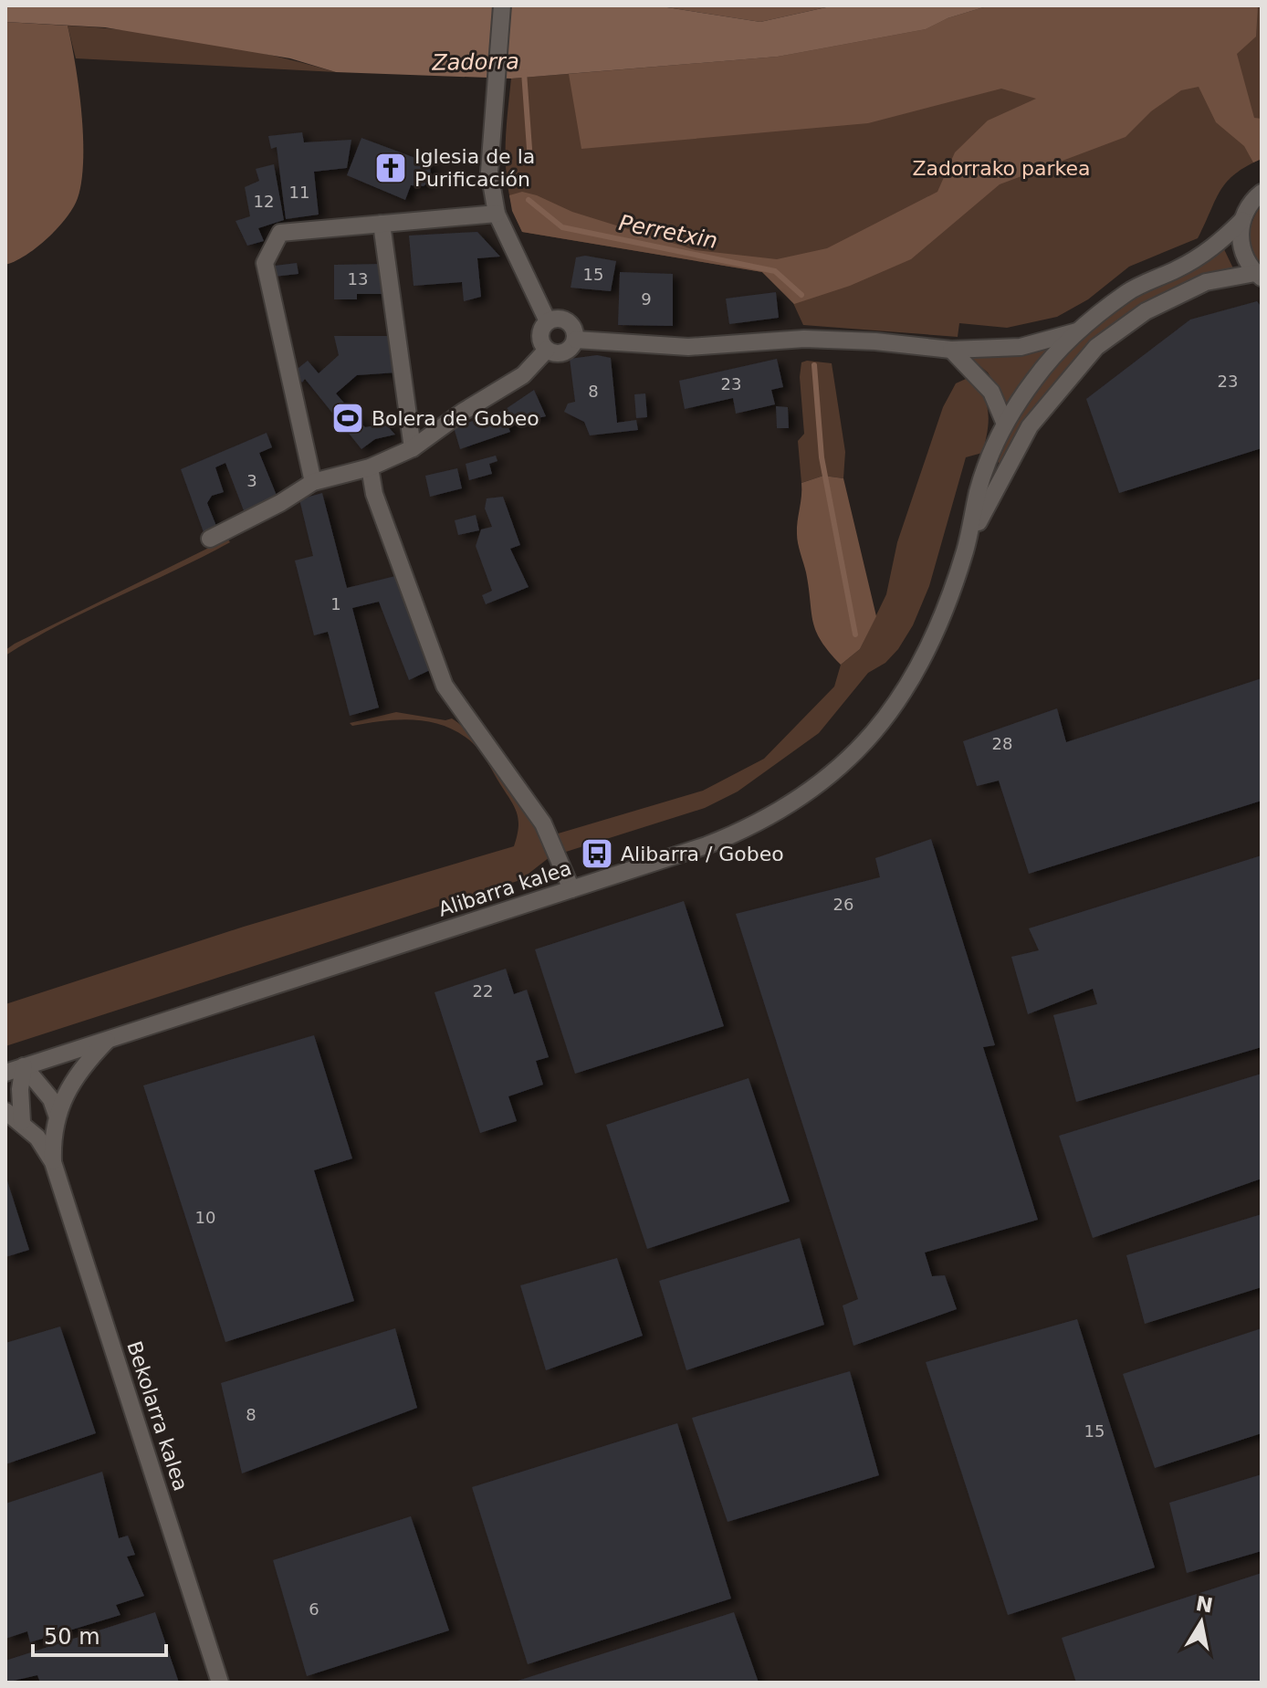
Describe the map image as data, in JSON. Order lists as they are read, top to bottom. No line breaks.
{"streets":{"street":["Alibarra kalea","Bekolarra kalea"]},"crossings":[["Alibarra kalea","Bekolarra kalea"]],"water":["Zadorra","Perretxin"],"parks":["Zadorrako parkea"],"places":{"church":["Iglesia de la Purificación"],"sports":["Bolera de Gobeo"],"bus stop":["Alibarra / Gobeo"]},"house_numbers":["11","12","15","13","9","23","23","8","3","1","28","26","22","10","8","15","6"],"scale_bar":"50 m","north":"top"}
